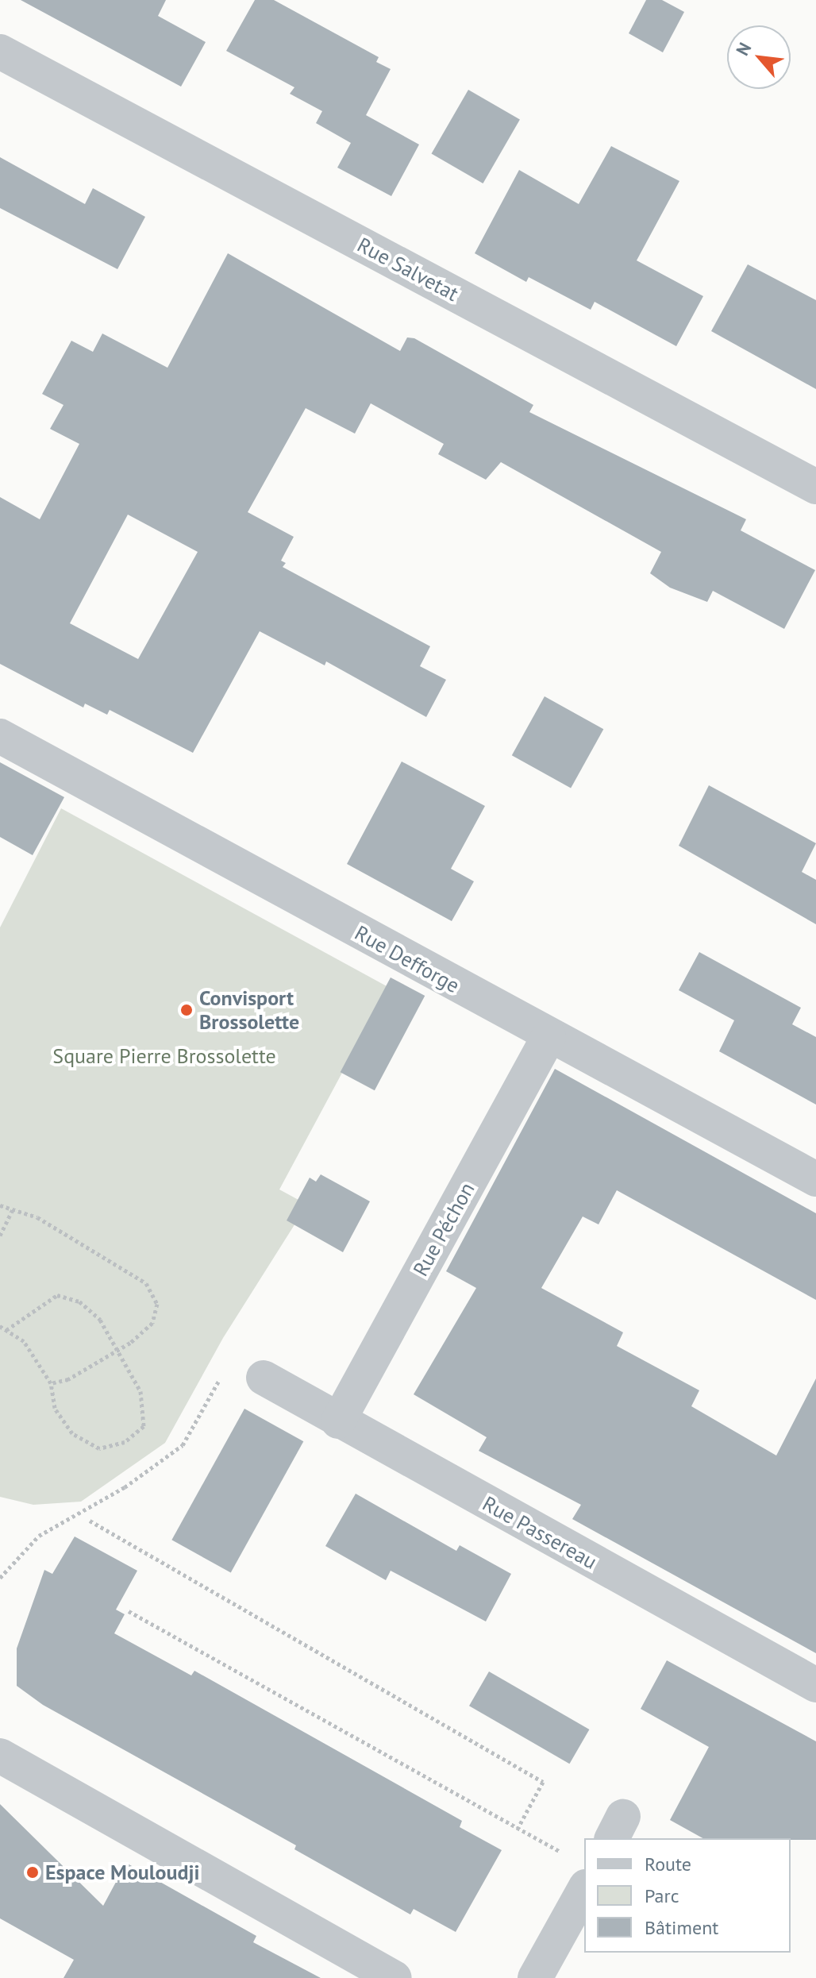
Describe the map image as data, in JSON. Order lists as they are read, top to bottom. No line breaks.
{"streets":{"street":["Rue Salvetat","Rue Defforge","Rue Péchon","Rue Passereau"]},"crossings":[["Rue Defforge","Rue Péchon"],["Rue Péchon","Rue Passereau"]],"parks":["Square Pierre Brossolette"],"places":["Convisport Brossolette","Espace Mouloudji"],"legend":["Route","Parc","Bâtiment"],"north":"top left"}
